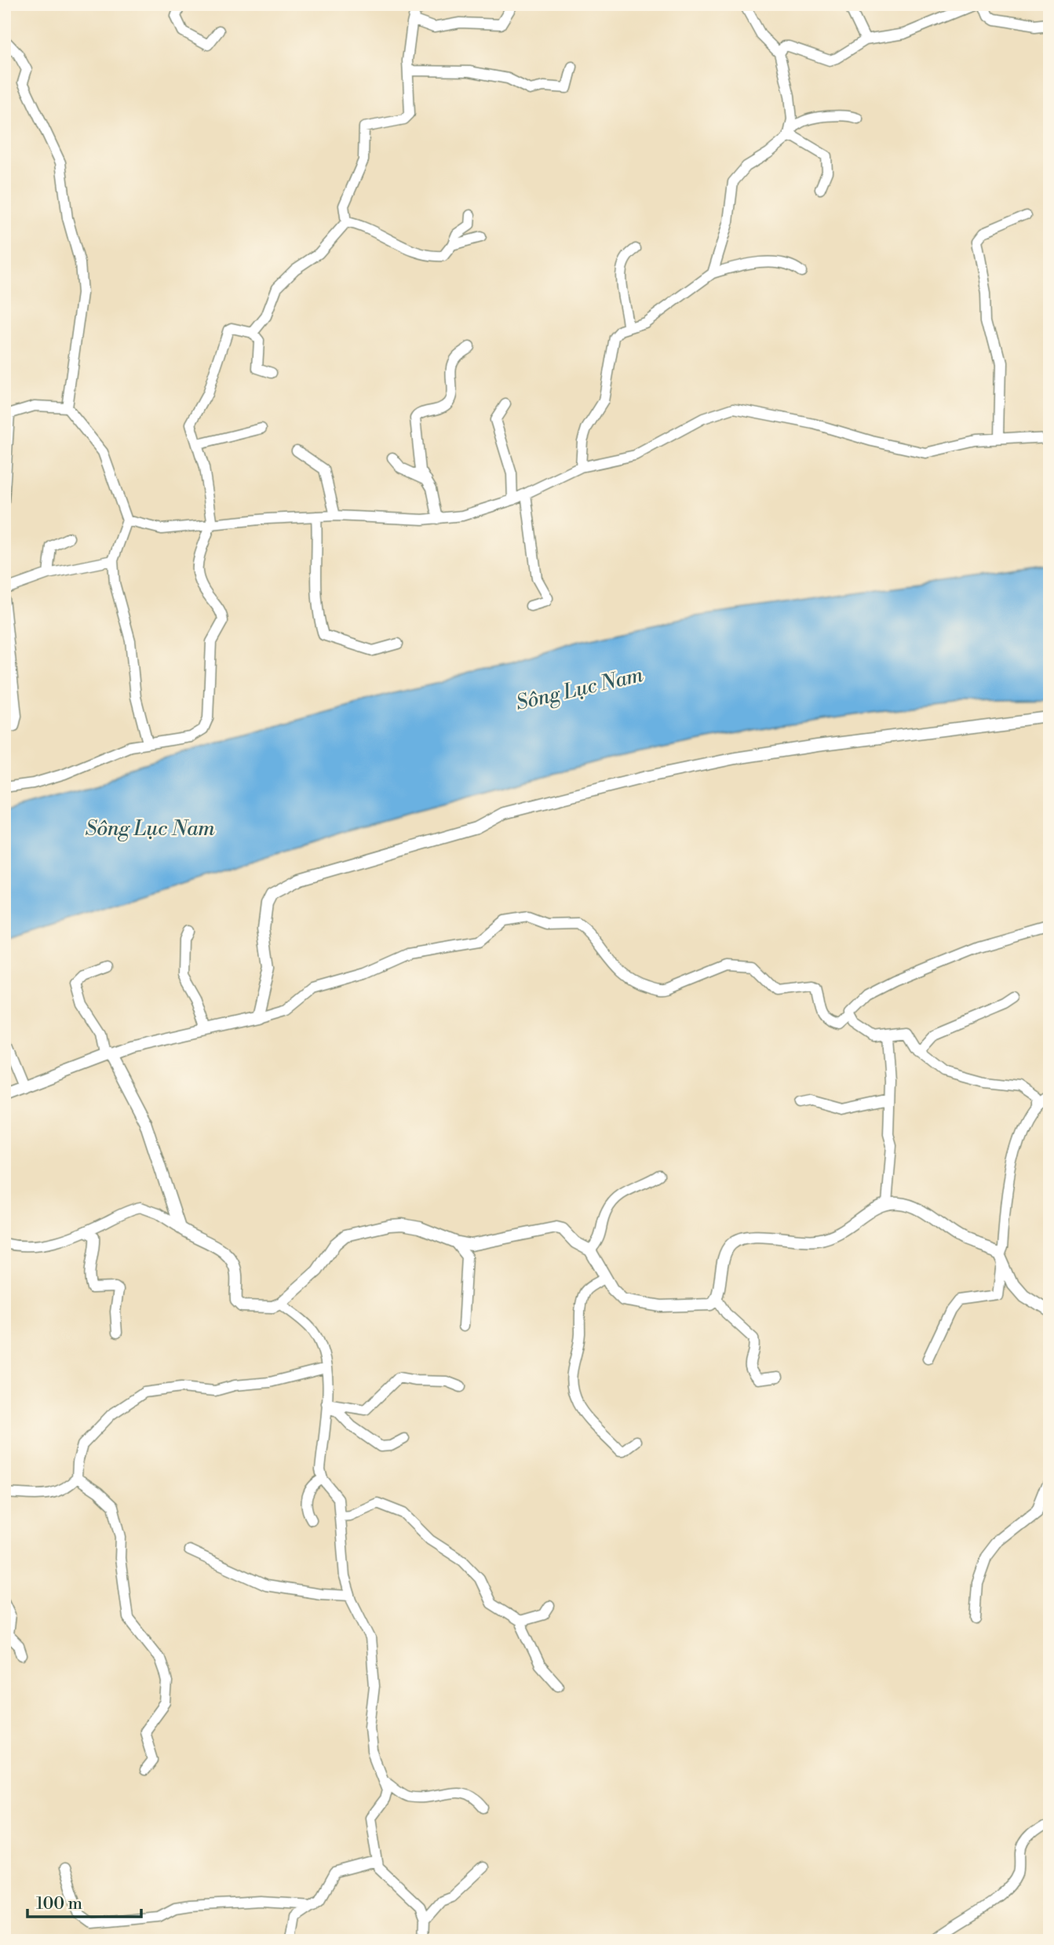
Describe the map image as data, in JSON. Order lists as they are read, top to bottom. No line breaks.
{"water":["Sông Lục Nam"],"scale_bar":"100 m"}
